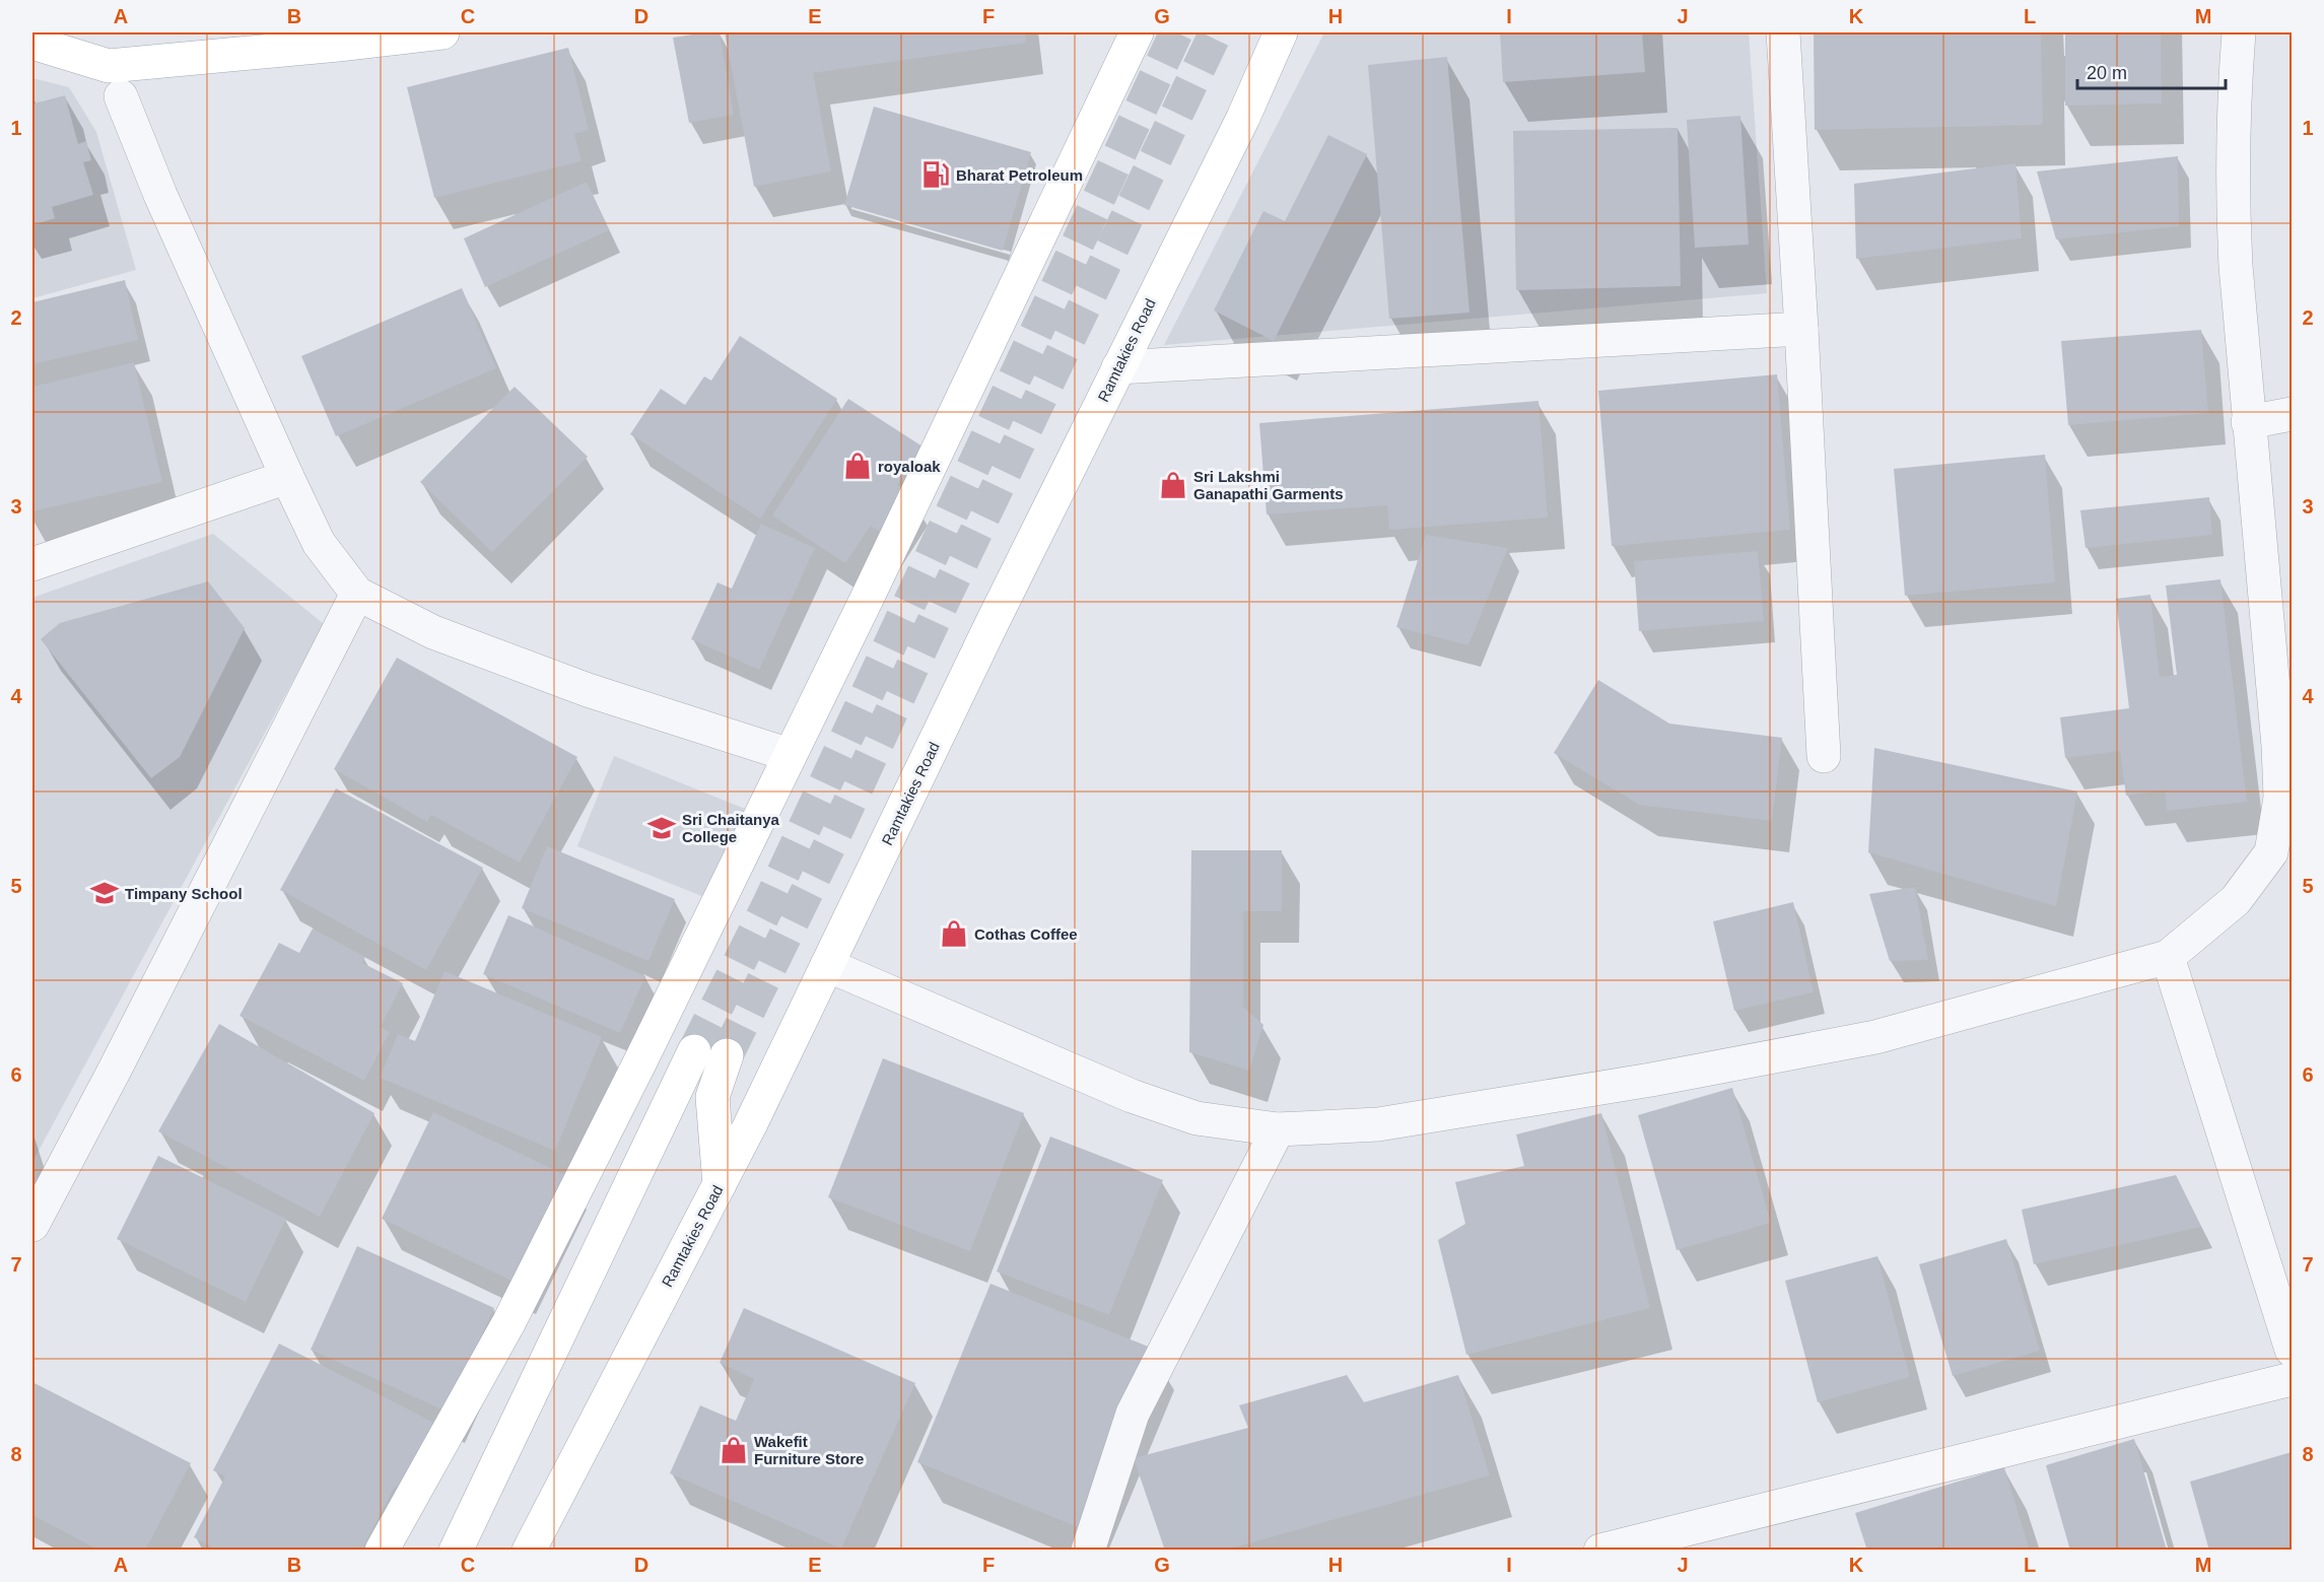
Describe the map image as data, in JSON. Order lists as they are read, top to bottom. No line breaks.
{"streets":{"main road":["Ramtakies Road"]},"places":{"fuel station":["Bharat Petroleum"],"shop":["royaloak","Sri Lakshmi Ganapathi Garments","Cothas Coffee","Wakefit Furniture Store"],"school or university":["Sri Chaitanya College","Timpany School"]},"scale_bar":"20 m","grid":{"columns":["A","B","C","D","E","F","G","H","I","J","K","L","M"],"rows":["1","2","3","4","5","6","7","8"]}}
